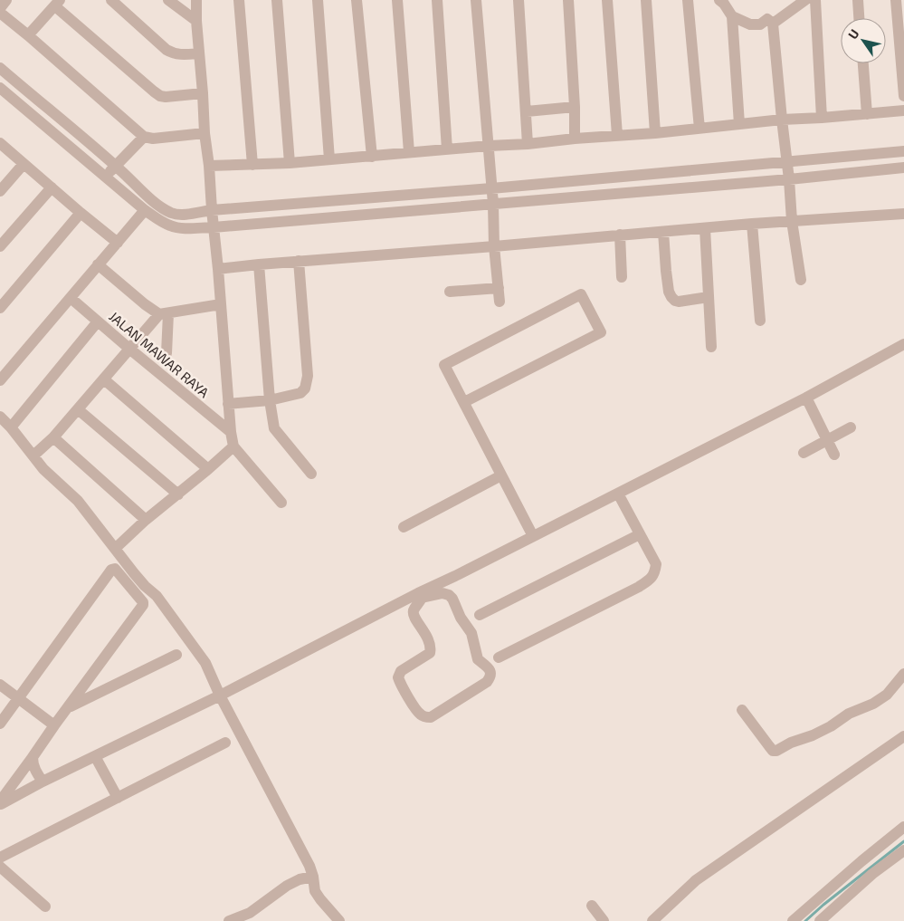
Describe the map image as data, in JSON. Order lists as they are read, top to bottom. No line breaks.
{"streets":{"street":["JALAN MAWAR RAYA"]},"north":"top left"}
